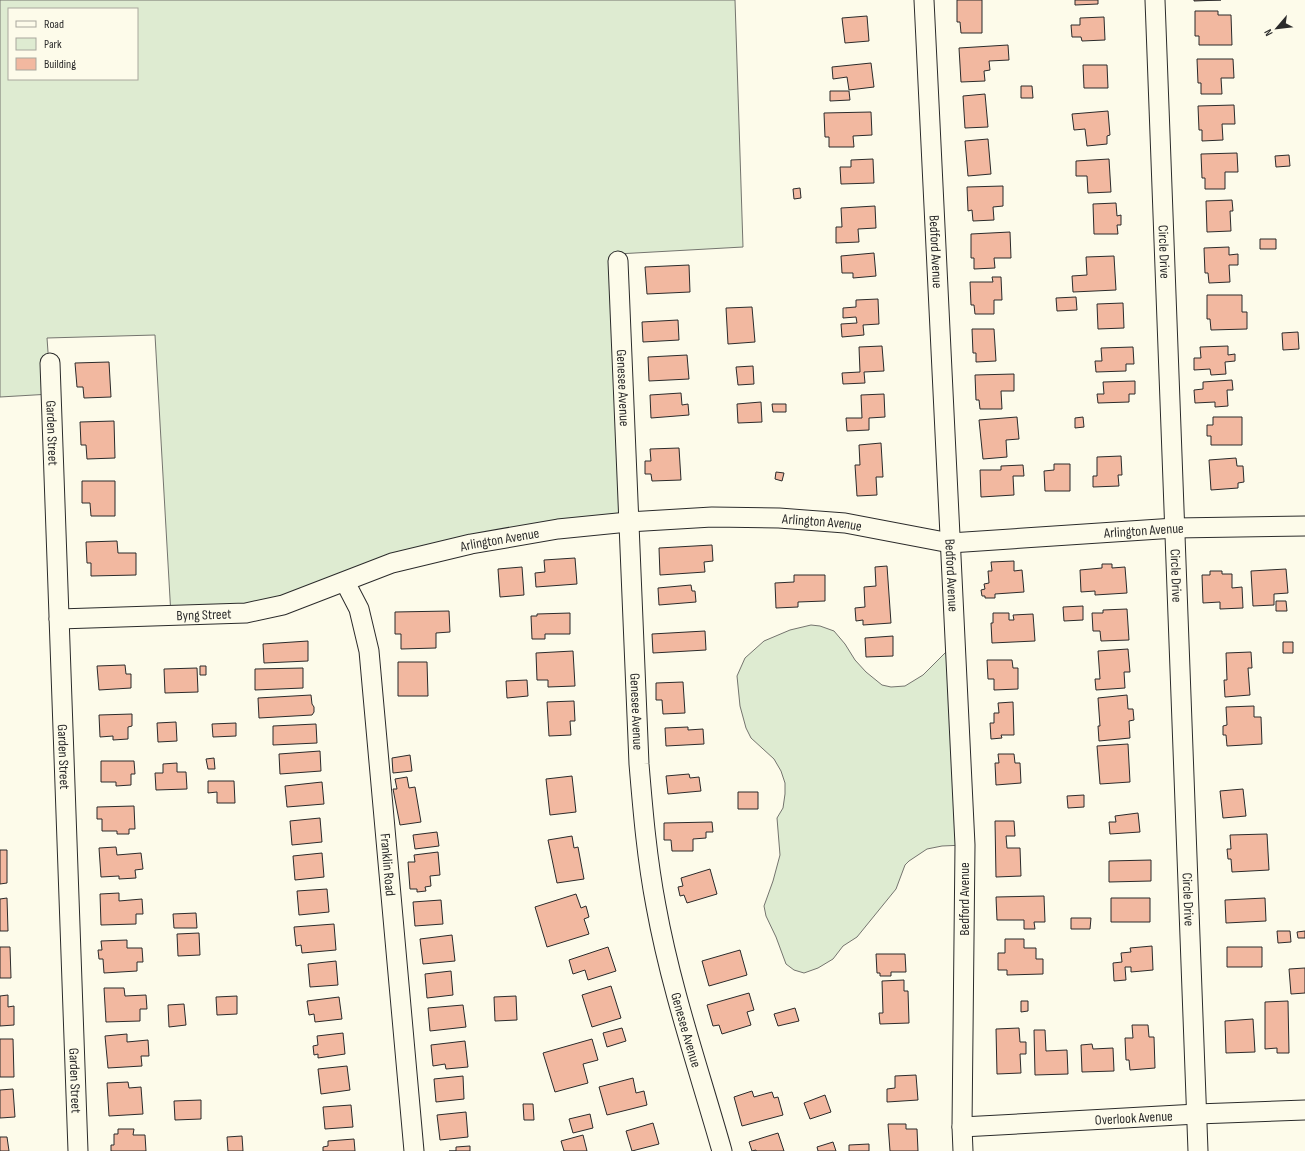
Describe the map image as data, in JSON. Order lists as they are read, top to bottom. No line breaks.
{"streets":{"street":["Bedford Avenue","Circle Drive","Genesee Avenue","Garden Street","Arlington Avenue","Byng Street","Franklin Road","Overlook Avenue"]},"crossings":[["Bedford Avenue","Arlington Avenue"],["Bedford Avenue","Overlook Avenue"],["Circle Drive","Arlington Avenue"],["Circle Drive","Overlook Avenue"],["Genesee Avenue","Arlington Avenue"],["Garden Street","Byng Street"],["Arlington Avenue","Byng Street"],["Arlington Avenue","Franklin Road"],["Byng Street","Franklin Road"]],"legend":["Road","Park","Building"],"north":"bottom left"}
